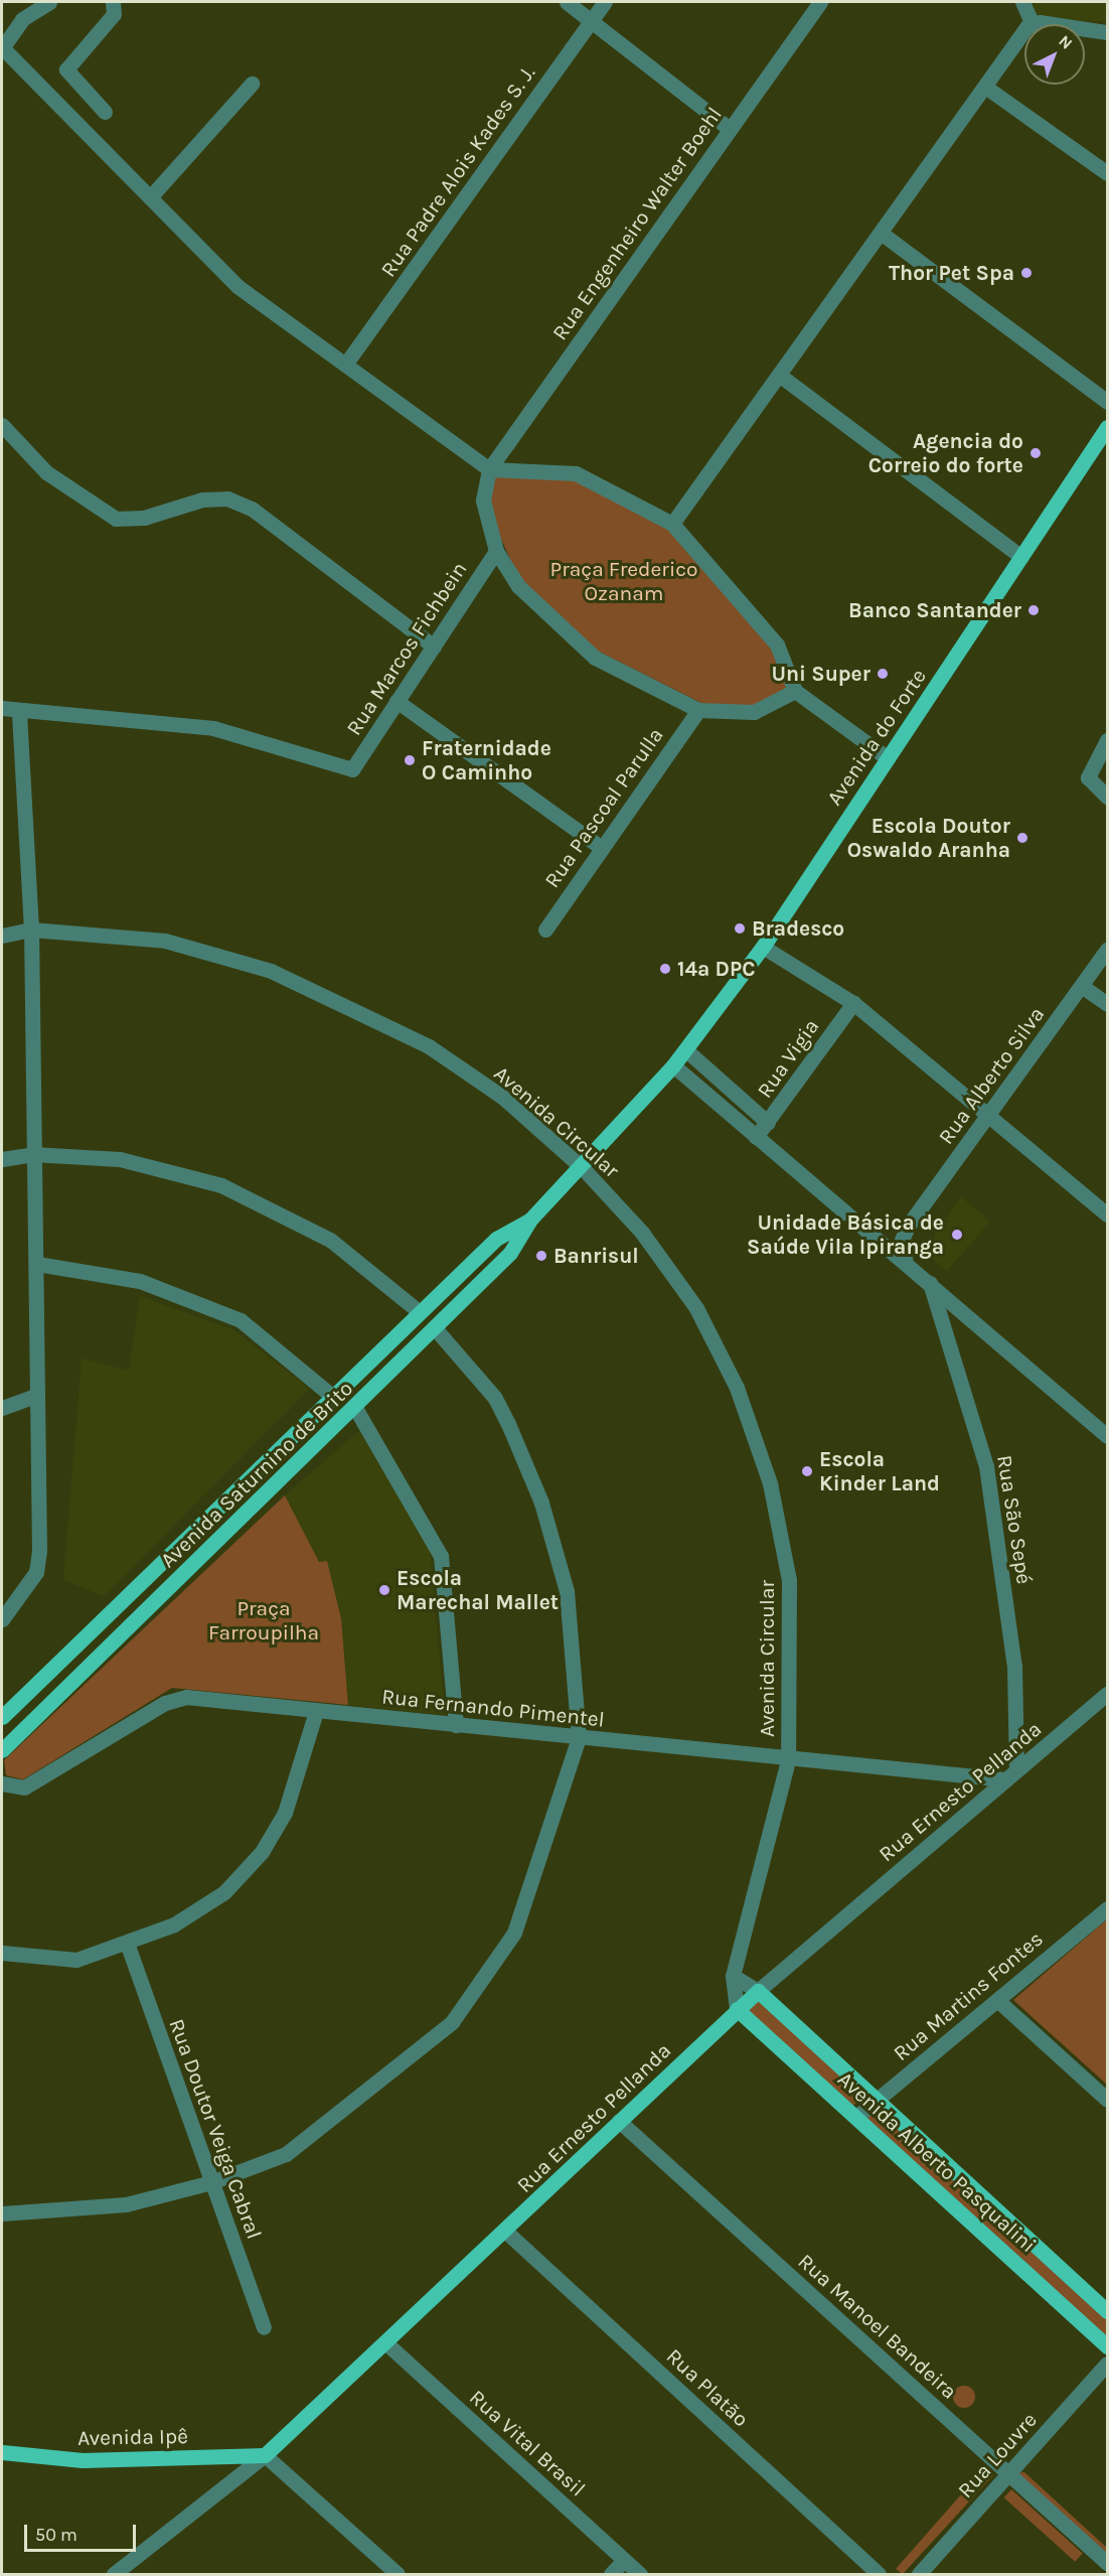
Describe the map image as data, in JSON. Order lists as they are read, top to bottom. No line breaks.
{"streets":{"main road":["Avenida do Forte","Avenida Saturnino de Brito","Rua Ernesto Pellanda","Avenida Alberto Pasqualini","Avenida Ipê"],"street":["Rua Padre Alois Kades S. J.","Rua Engenheiro Walter Boehl","Rua Marcos Fichbein","Rua Pascoal Parulla","Rua Vigia","Rua Alberto Silva","Avenida Circular","Rua São Sepé","Rua Fernando Pimentel","Rua Martins Fontes","Rua Doutor Veiga Cabral","Rua Manoel Bandeira","Rua Platão","Rua Vital Brasil","Rua Louvre"]},"crossings":[["Avenida do Forte","Avenida Saturnino de Brito"],["Avenida Circular","Avenida Saturnino de Brito"],["Avenida Circular","Rua Fernando Pimentel"],["Avenida Circular","Rua Ernesto Pellanda"],["Avenida Circular","Avenida Alberto Pasqualini"],["Rua São Sepé","Rua Fernando Pimentel"],["Rua São Sepé","Rua Ernesto Pellanda"],["Rua Fernando Pimentel","Rua Ernesto Pellanda"],["Rua Ernesto Pellanda","Avenida Alberto Pasqualini"],["Rua Ernesto Pellanda","Rua Manoel Bandeira"],["Rua Ernesto Pellanda","Rua Platão"],["Rua Ernesto Pellanda","Avenida Ipê"],["Rua Ernesto Pellanda","Rua Vital Brasil"],["Rua Martins Fontes","Avenida Alberto Pasqualini"],["Rua Manoel Bandeira","Rua Louvre"]],"parks":["Praça Frederico Ozanam","Praça Farroupilha"],"places":["Thor Pet Spa","Agencia do Correio do forte","Banco Santander","Uni Super","Fraternidade O Caminho","Escola Doutor Oswaldo Aranha","Bradesco","14ª DPC","Unidade Básica de Saúde Vila Ipiranga","Banrisul","Escola Kinder Land","Escola Marechal Mallet"],"scale_bar":"50 m","north":"top right"}
